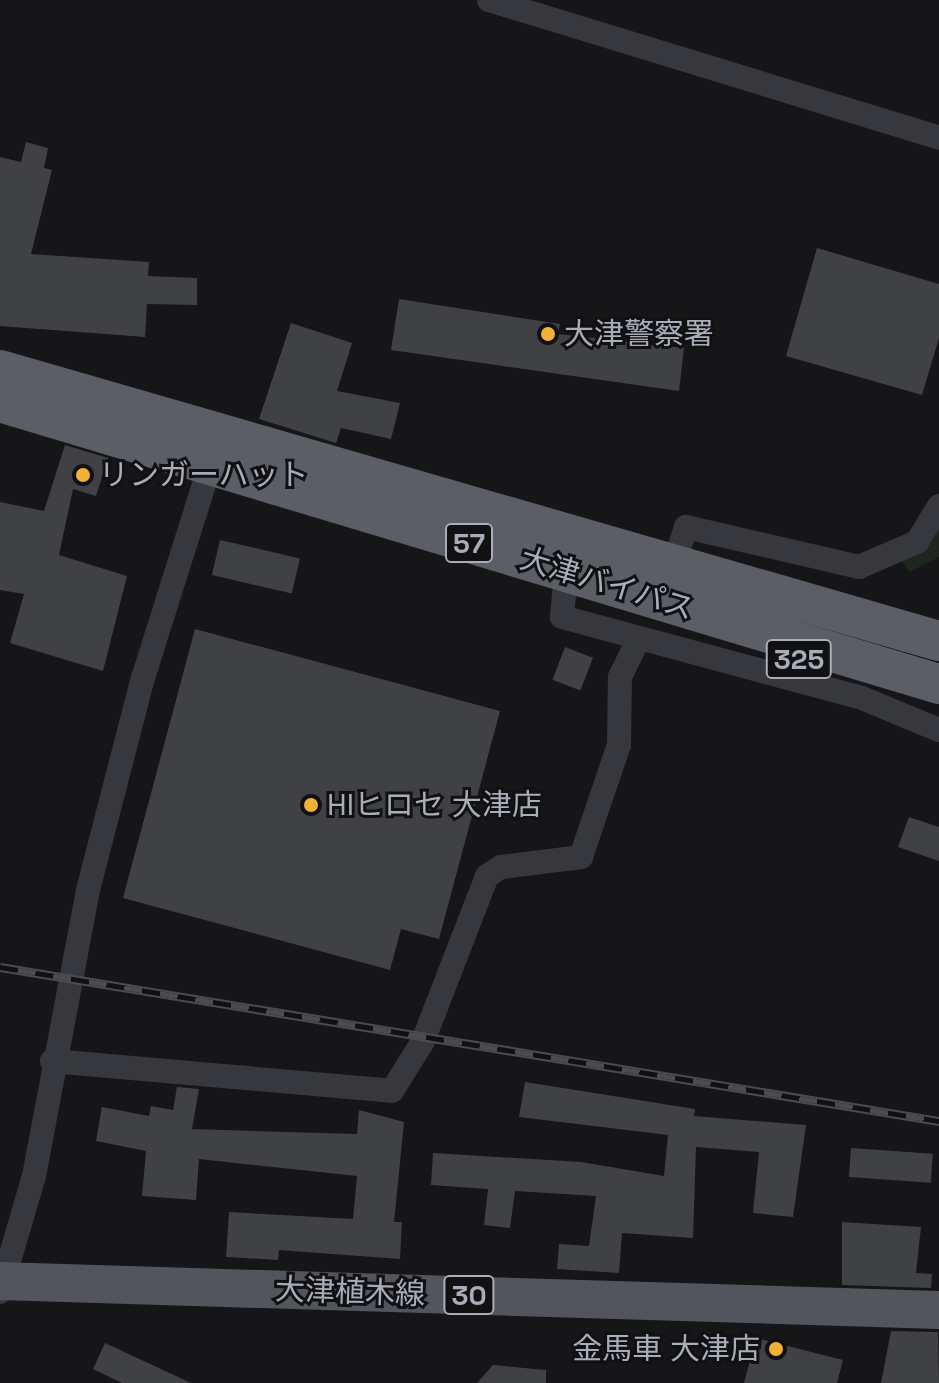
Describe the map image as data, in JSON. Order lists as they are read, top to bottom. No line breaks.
{"streets":{"highway":["57","大津バイパス","325"],"main road":["大津植木線","30"]},"crossings":[["大津バイパス","325"]],"places":["大津警察署","リンガーハット","HIヒロセ 大津店","金馬車 大津店"]}
